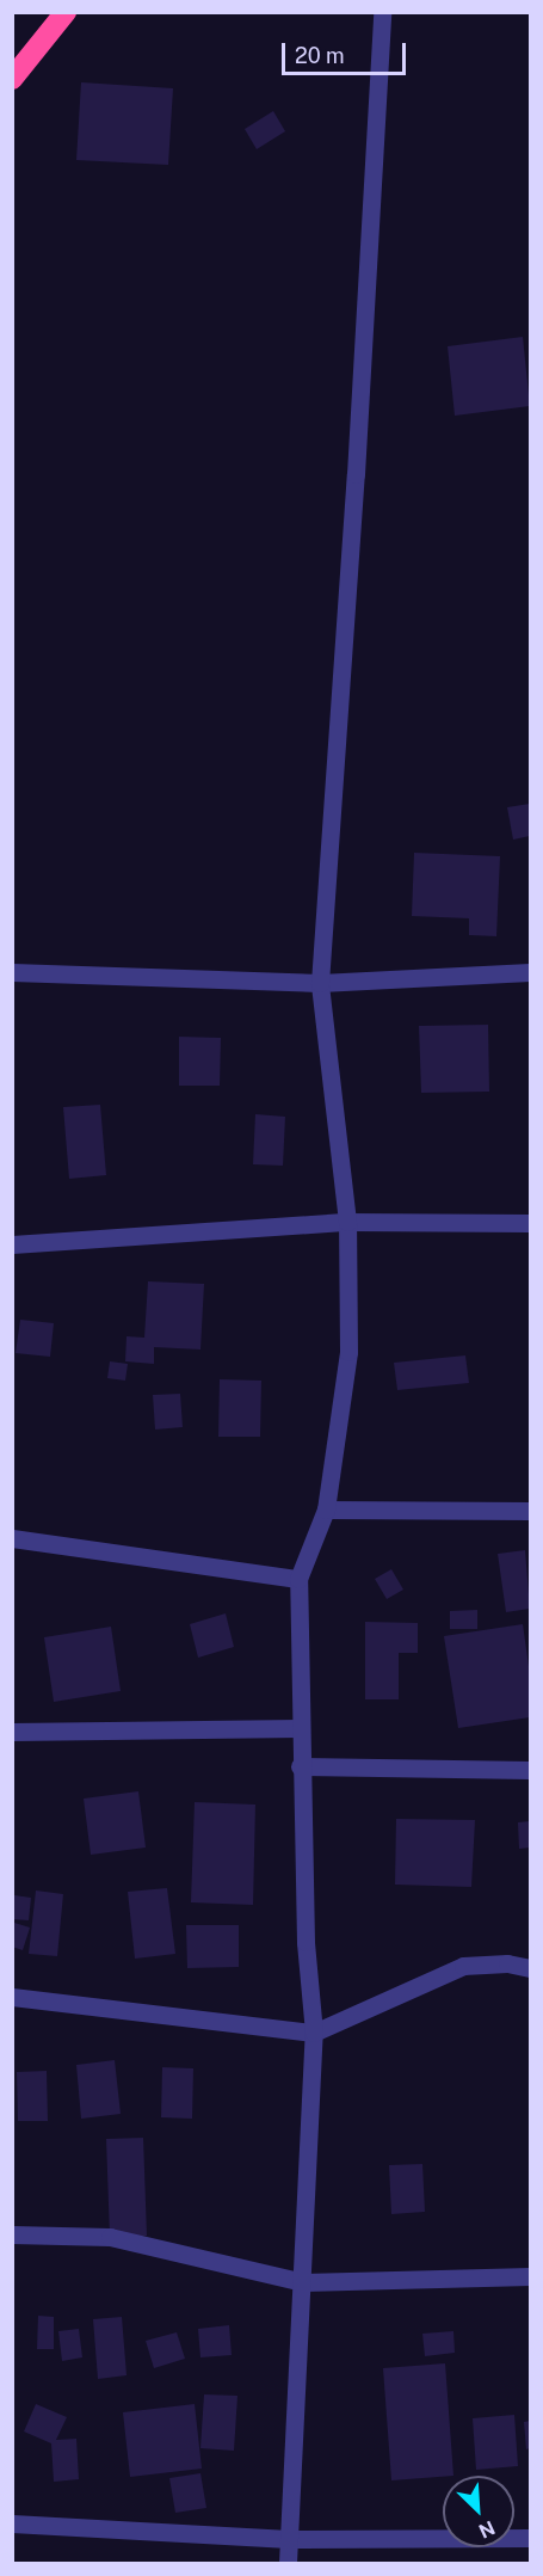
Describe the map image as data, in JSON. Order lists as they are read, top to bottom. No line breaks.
{"scale_bar":"20 m","north":"bottom right"}
